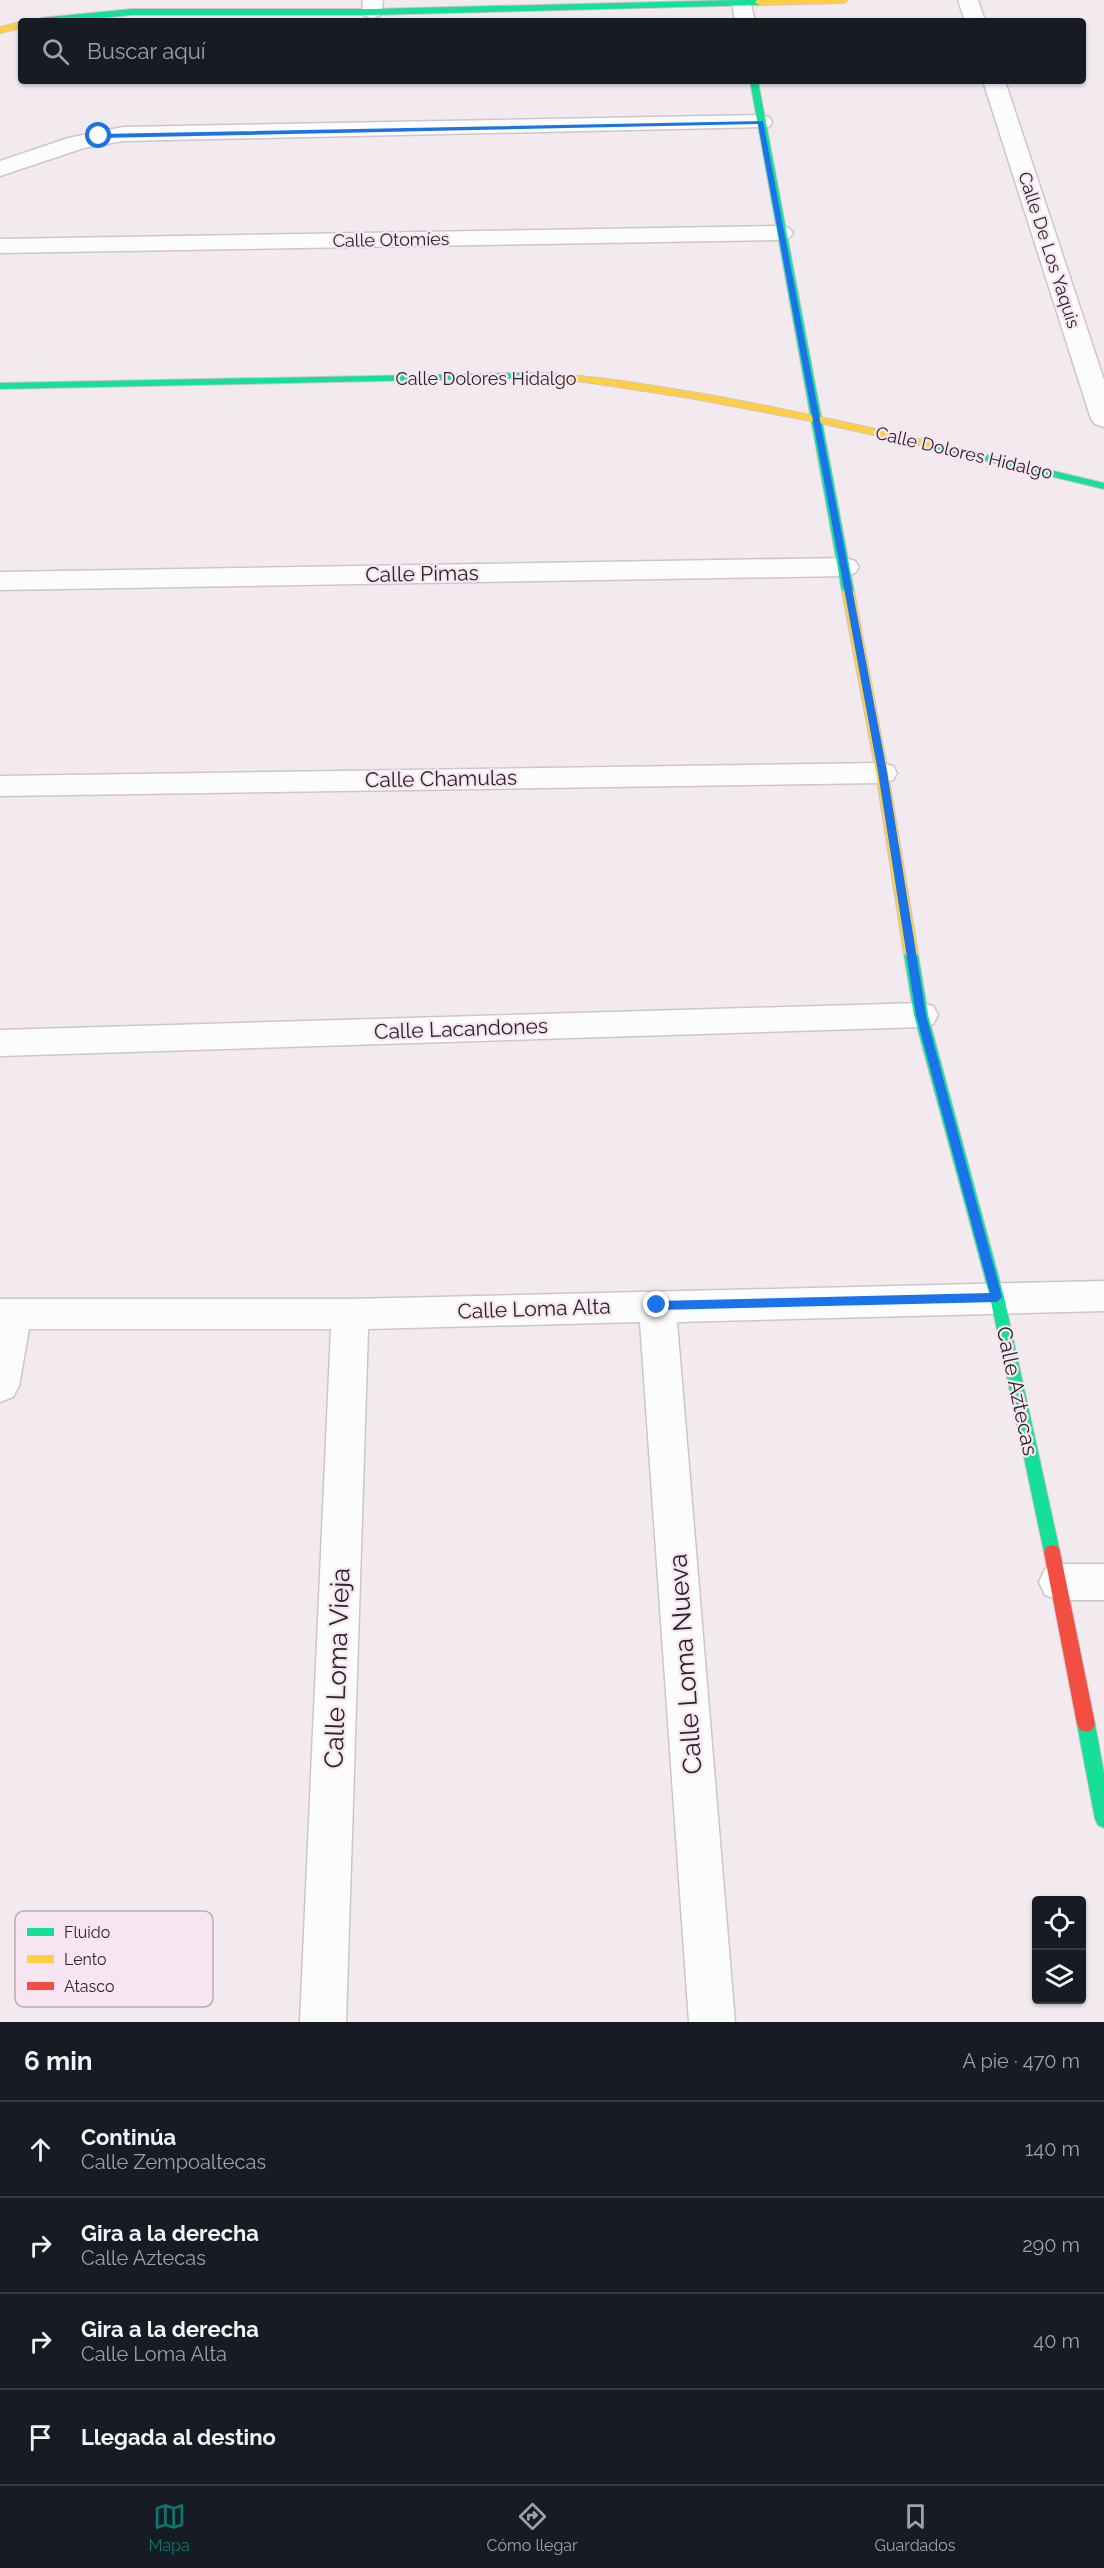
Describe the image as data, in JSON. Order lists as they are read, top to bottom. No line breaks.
{"streets":{"street":["Calle Otomíes","Calle De Los Yaquis","Calle Dolores Hidalgo","Calle Pimas","Calle Chamulas","Calle Lacandones","Calle Loma Alta","Calle Aztecas","Calle Loma Nueva","Calle Loma Vieja"]},"crossings":[["Calle Otomíes","Calle Aztecas"],["Calle Dolores Hidalgo","Calle Aztecas"],["Calle Pimas","Calle Aztecas"],["Calle Chamulas","Calle Aztecas"],["Calle Lacandones","Calle Aztecas"],["Calle Loma Alta","Calle Aztecas"],["Calle Loma Alta","Calle Loma Nueva"],["Calle Loma Alta","Calle Loma Vieja"]],"legend":["Fluido","Lento","Atasco"],"page":{"search":"Buscar aquí","heading":["6 min","A pie · 470 m"],"list":[["Continúa","Calle Zempoaltecas","140 m"],["Gira a la derecha","Calle Aztecas","290 m"],["Gira a la derecha","Calle Loma Alta","40 m"],"Llegada al destino"],"nav":["Mapa","Cómo llegar","Guardados"]}}
